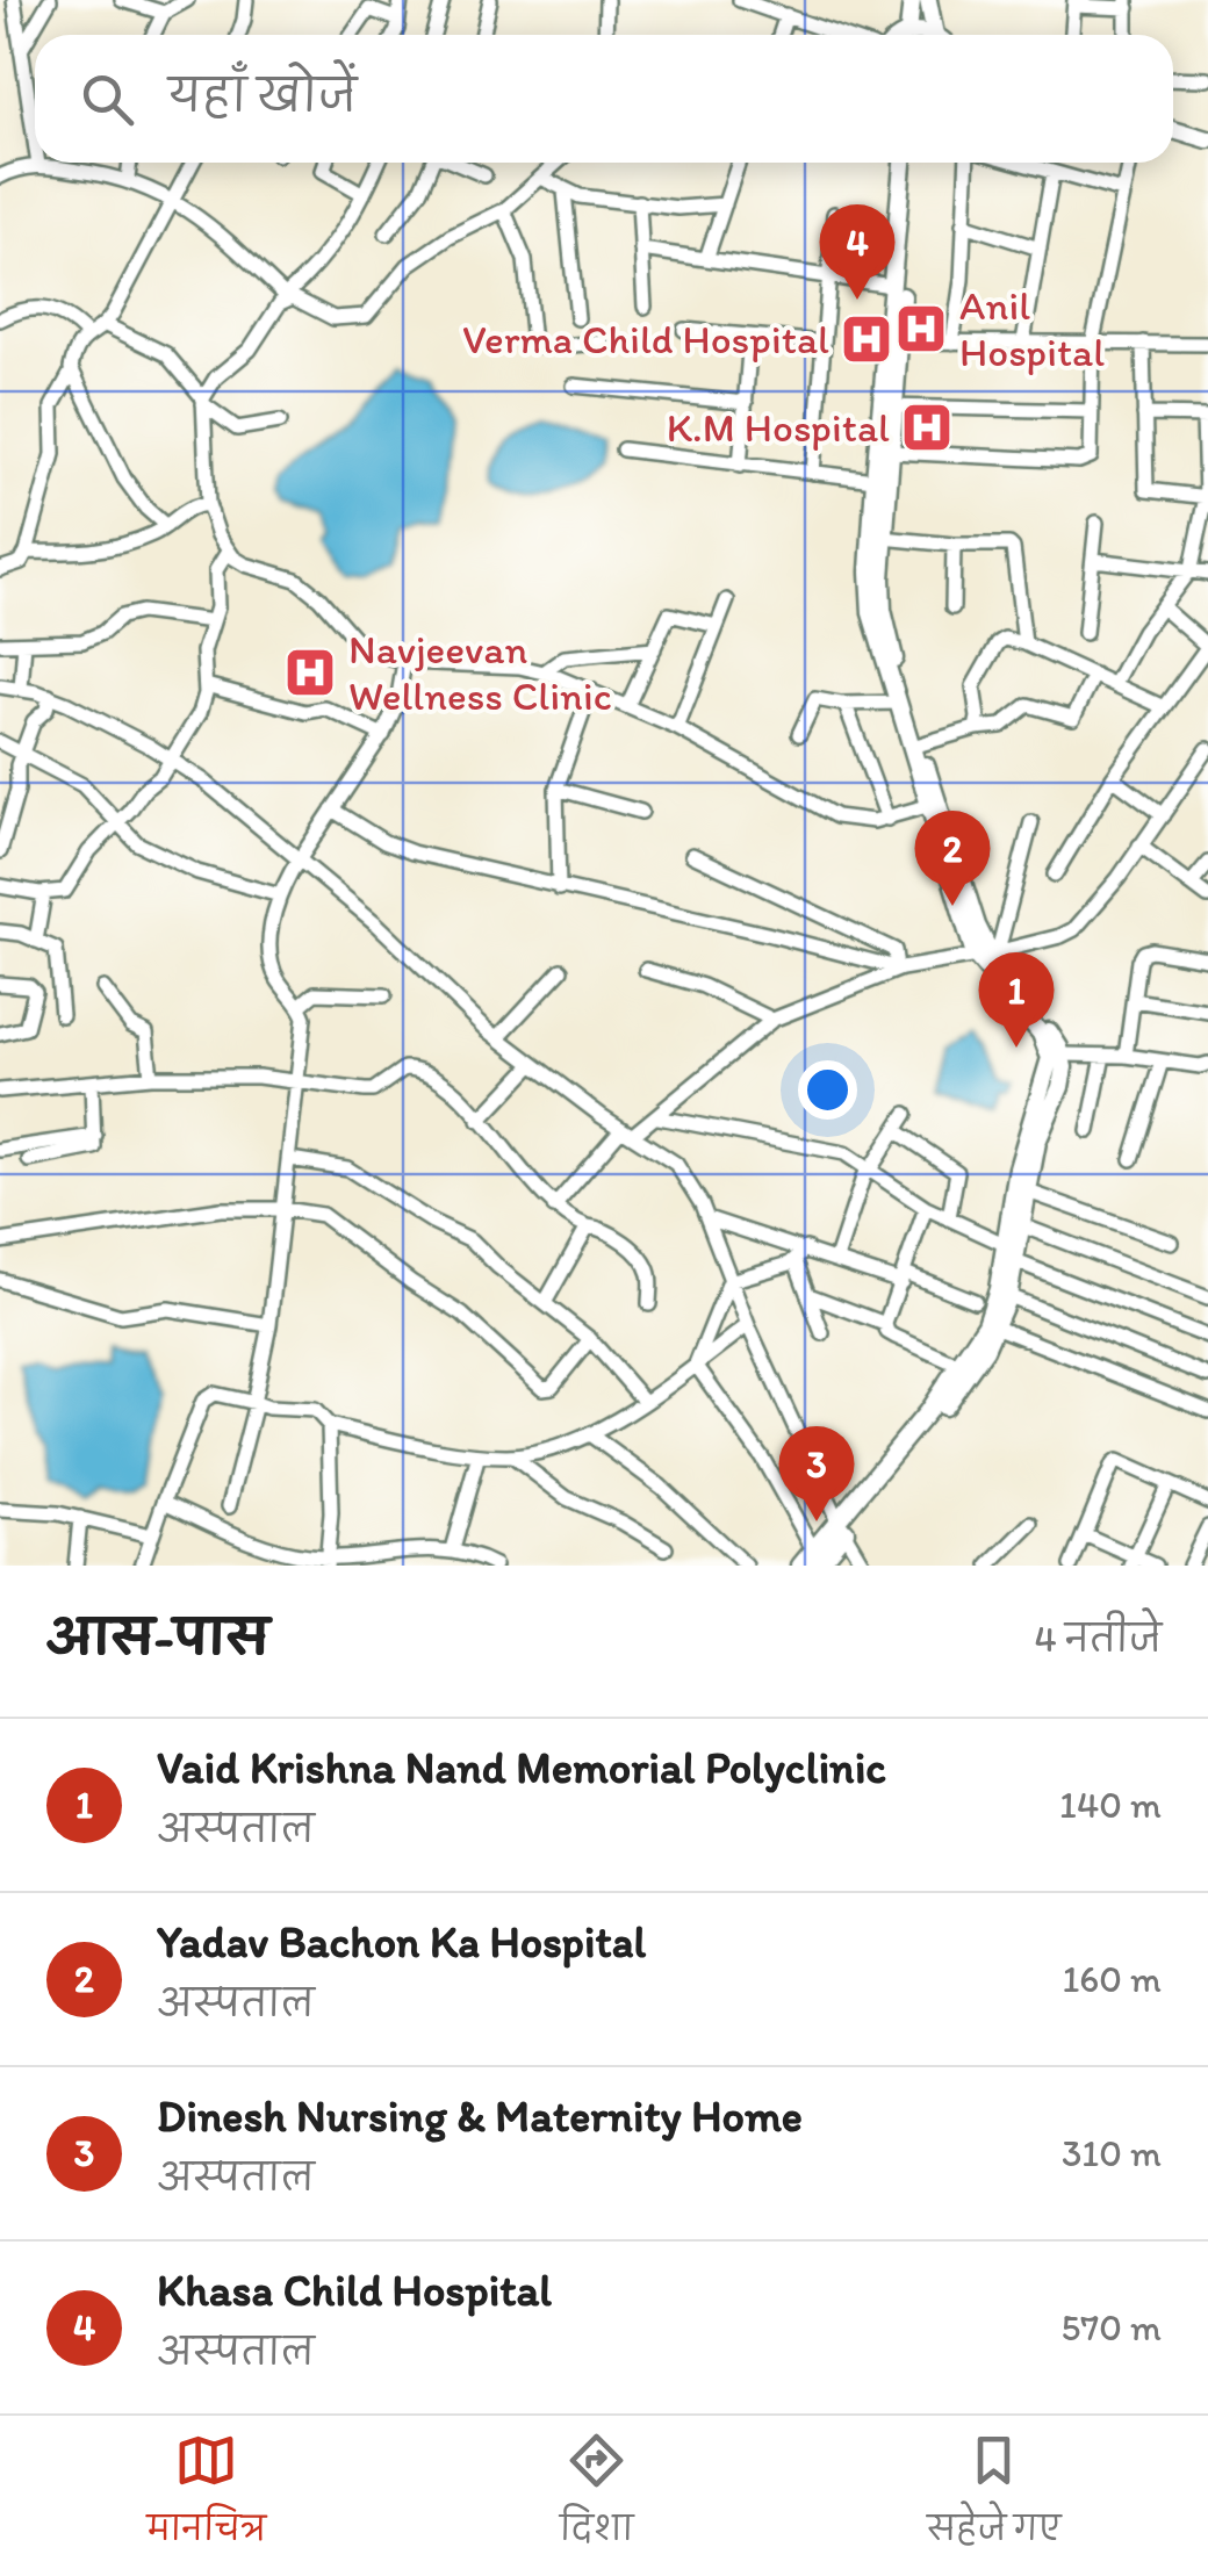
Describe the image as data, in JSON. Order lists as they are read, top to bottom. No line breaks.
{"places":{"hospital":["Anil Hospital","Verma Child Hospital","K.M Hospital","Navjeevan Wellness Clinic"]},"page":{"search":"यहाँ खोजें","pins":["4","2","1","3"],"heading":["आस-पास","4 नतीजे"],"list":[{"mark":"1","name":"Vaid Krishna Nand Memorial Polyclinic","note":"अस्पताल","value":"140 m"},{"mark":"2","name":"Yadav Bachon Ka Hospital","note":"अस्पताल","value":"160 m"},{"mark":"3","name":"Dinesh Nursing & Maternity Home","note":"अस्पताल","value":"310 m"},{"mark":"4","name":"Khasa Child Hospital","note":"अस्पताल","value":"570 m"}],"nav":["मानचित्र","दिशा","सहेजे गए"]}}
